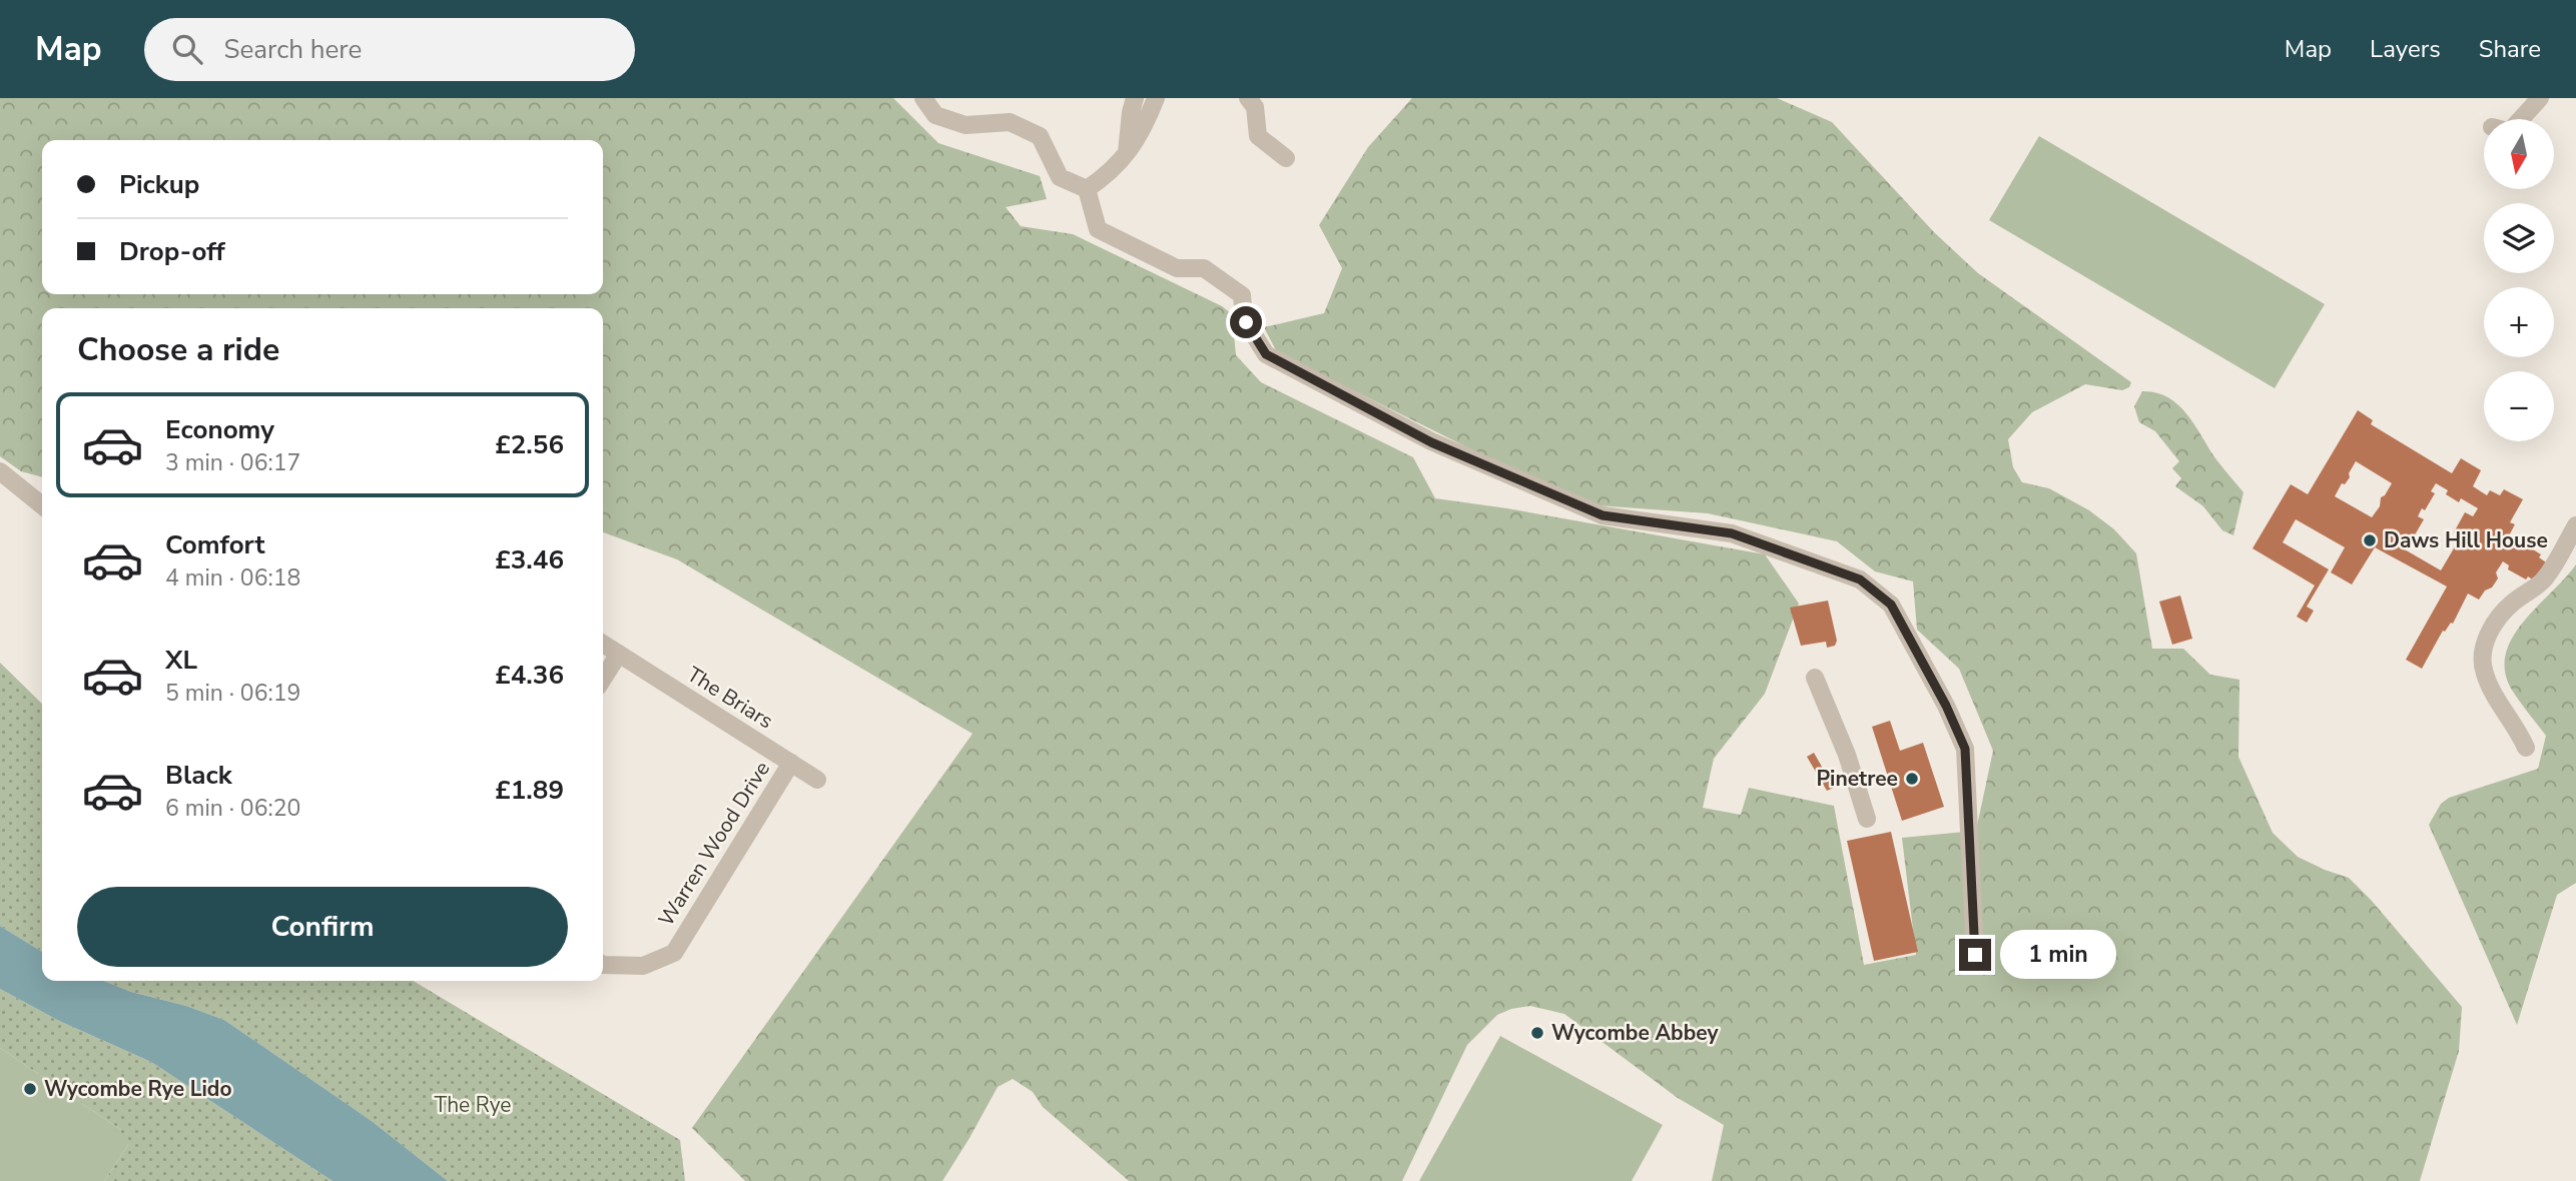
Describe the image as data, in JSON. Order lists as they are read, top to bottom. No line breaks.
{"streets":{"street":["The Briars","Warren Wood Drive"]},"crossings":[["The Briars","Warren Wood Drive"]],"parks":["The Rye"],"places":["Daws Hill House","Pinetree","Wycombe Abbey","Wycombe Rye Lido"],"north":"bottom","page":{"header":"Map","search":"Search here","nav":["Map","Layers","Share"],"map_buttons":["+","−"],"banner":["Pickup","Drop-off"],"heading":"Choose a ride","list":[{"name":"Economy","note":"3 min · 06:17","value":"£2.56"},{"name":"Comfort","note":"4 min · 06:18","value":"£3.46"},{"name":"XL","note":"5 min · 06:19","value":"£4.36"},{"name":"Black","note":"6 min · 06:20","value":"£1.89"}],"buttons":"Confirm","bubble":"1 min"}}
